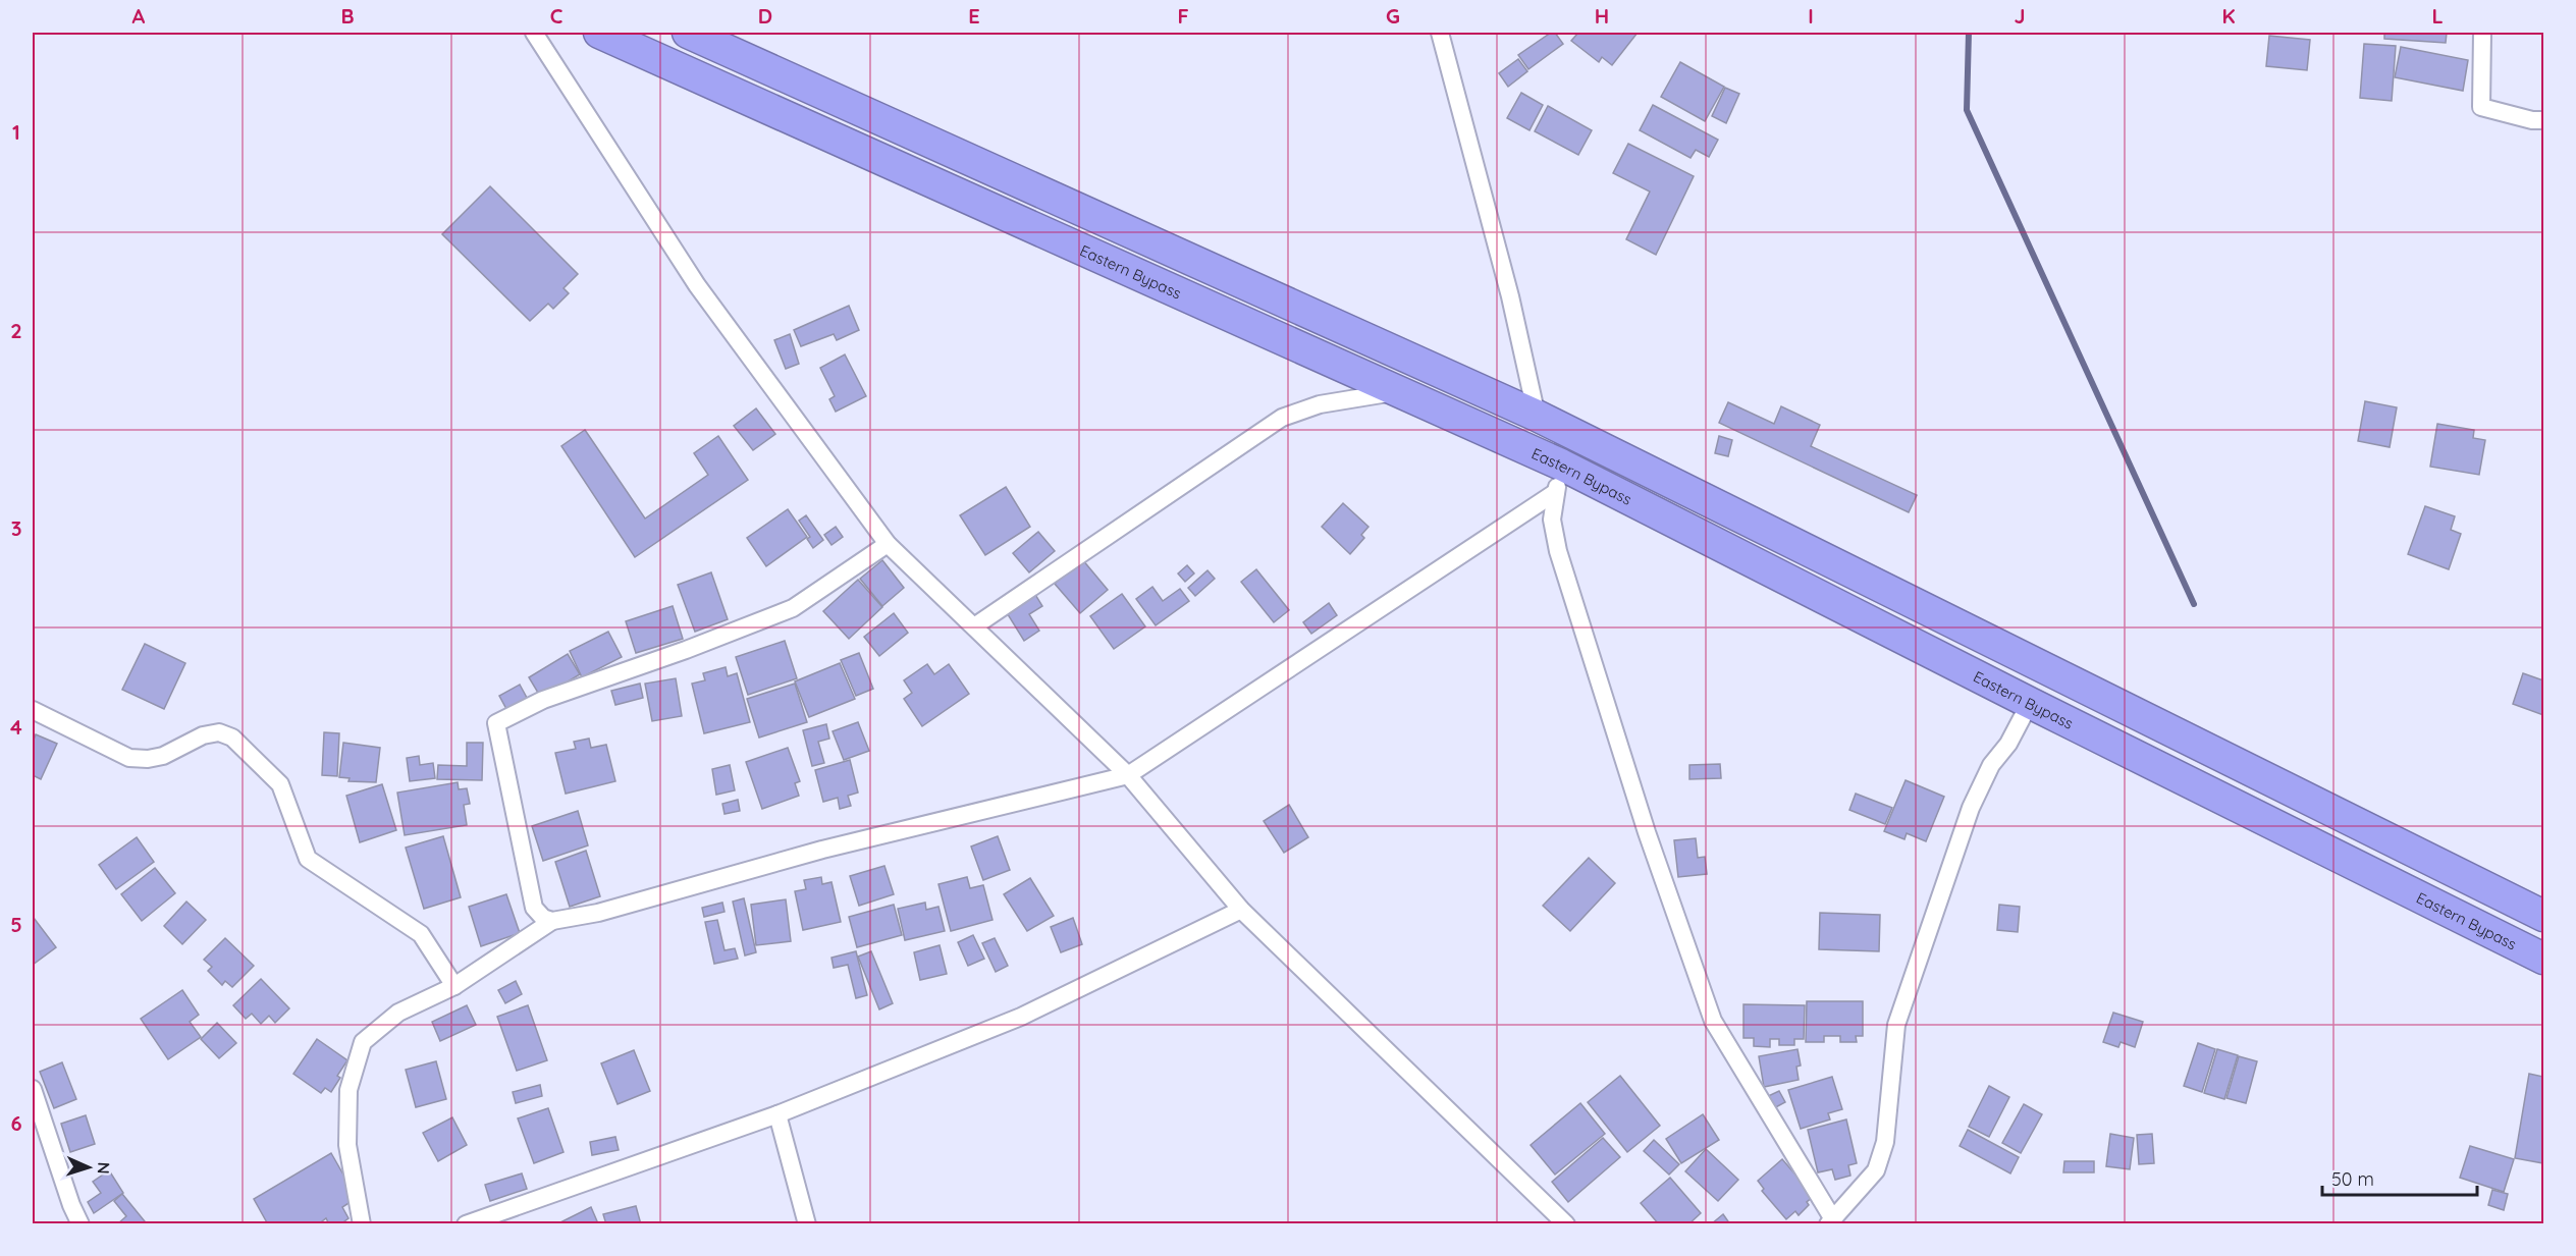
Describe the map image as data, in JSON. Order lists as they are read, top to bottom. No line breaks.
{"streets":{"highway":["Eastern Bypass"]},"scale_bar":"50 m","north":"right","grid":{"columns":["A","B","C","D","E","F","G","H","I","J","K","L"],"rows":["1","2","3","4","5","6"]}}
